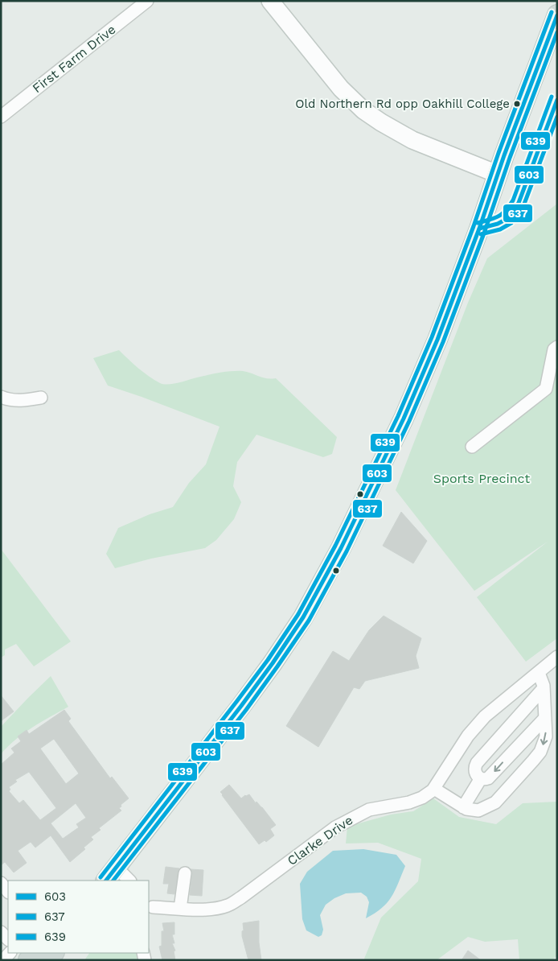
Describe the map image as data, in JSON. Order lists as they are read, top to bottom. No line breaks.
{"streets":{"street":["First Farm Drive","Clarke Drive"]},"parks":["Sports Precinct"],"places":["Old Northern Rd opp Oakhill College"],"lines":["transit line 639","transit line 603","transit line 637"],"legend":["603","637","639"]}
